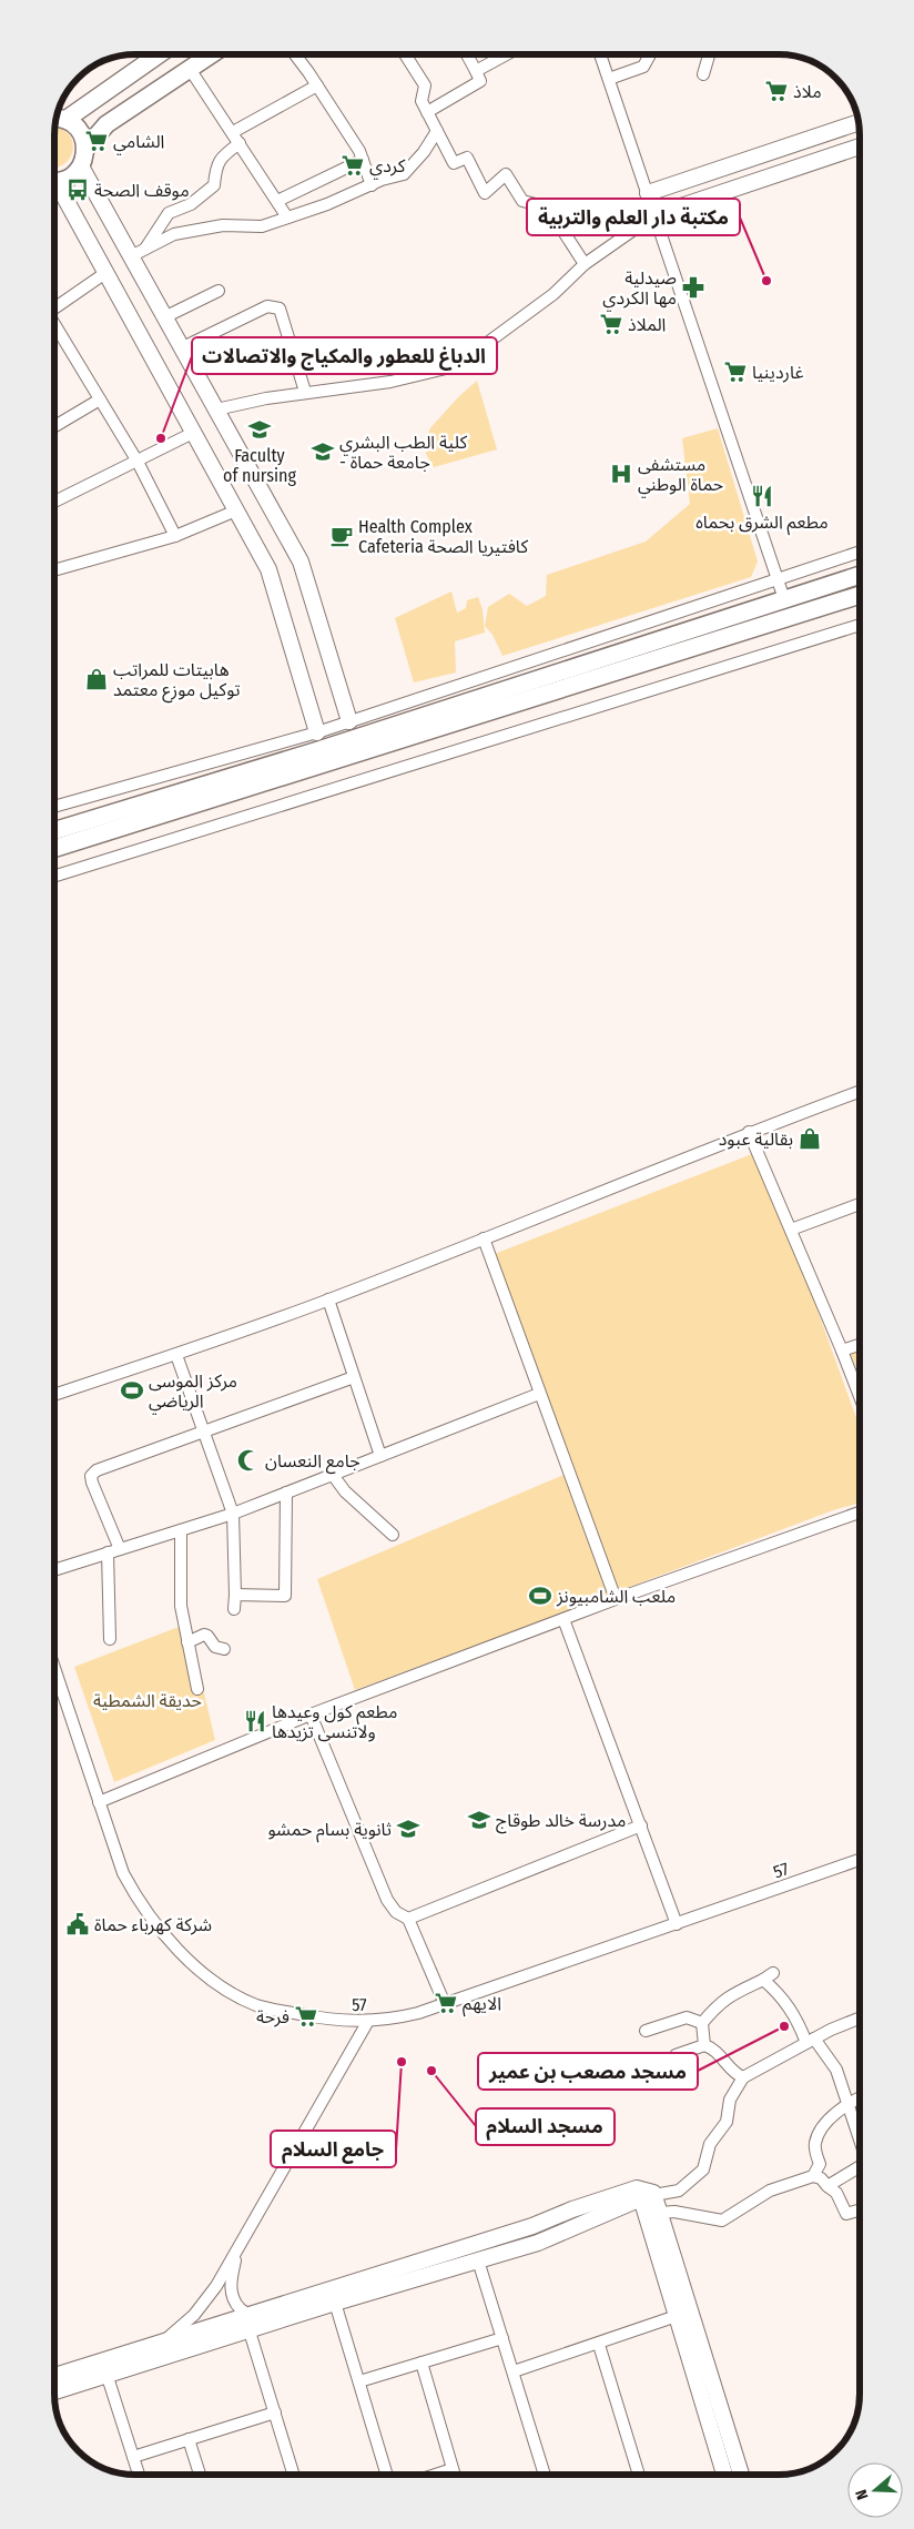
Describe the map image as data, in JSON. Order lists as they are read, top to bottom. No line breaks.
{"streets":{"street":["57"]},"parks":["حديقة الشمطية"],"places":{"supermarket":["ملاذ","الشامي","كردي","الملاذ","غاردينيا","الايهم","فرحة"],"bus stop":["موقف الصحة"],"other":["مكتبة دار العلم والتربية","الدباغ للعطور والمكياج والاتصالات","مسجد مصعب بن عمير","جامع السلام","مسجد السلام"],"pharmacy":["صيدلية مها الكردي"],"school or university":["Faculty of nursing","كلية الطب البشري - جامعة حماة","مدرسة خالد طوقاج","ثانوية بسام حمشو"],"hospital":["مستشفى حماة الوطني"],"restaurant":["مطعم الشرق بحماه","مطعم كول وعيدها ولاتنسى تزيدها"],"cafe":["Health Complex Cafeteria كافتيريا الصحة"],"shop":["هابيتات للمراتب توكيل موزع معتمد","بقالية عبود"],"sports":["مركز الموسى الرياضي","ملعب الشامبيونز"],"mosque":["جامع النعسان"],"public building":["شركة كهرباء حماة"]},"north":"left"}
